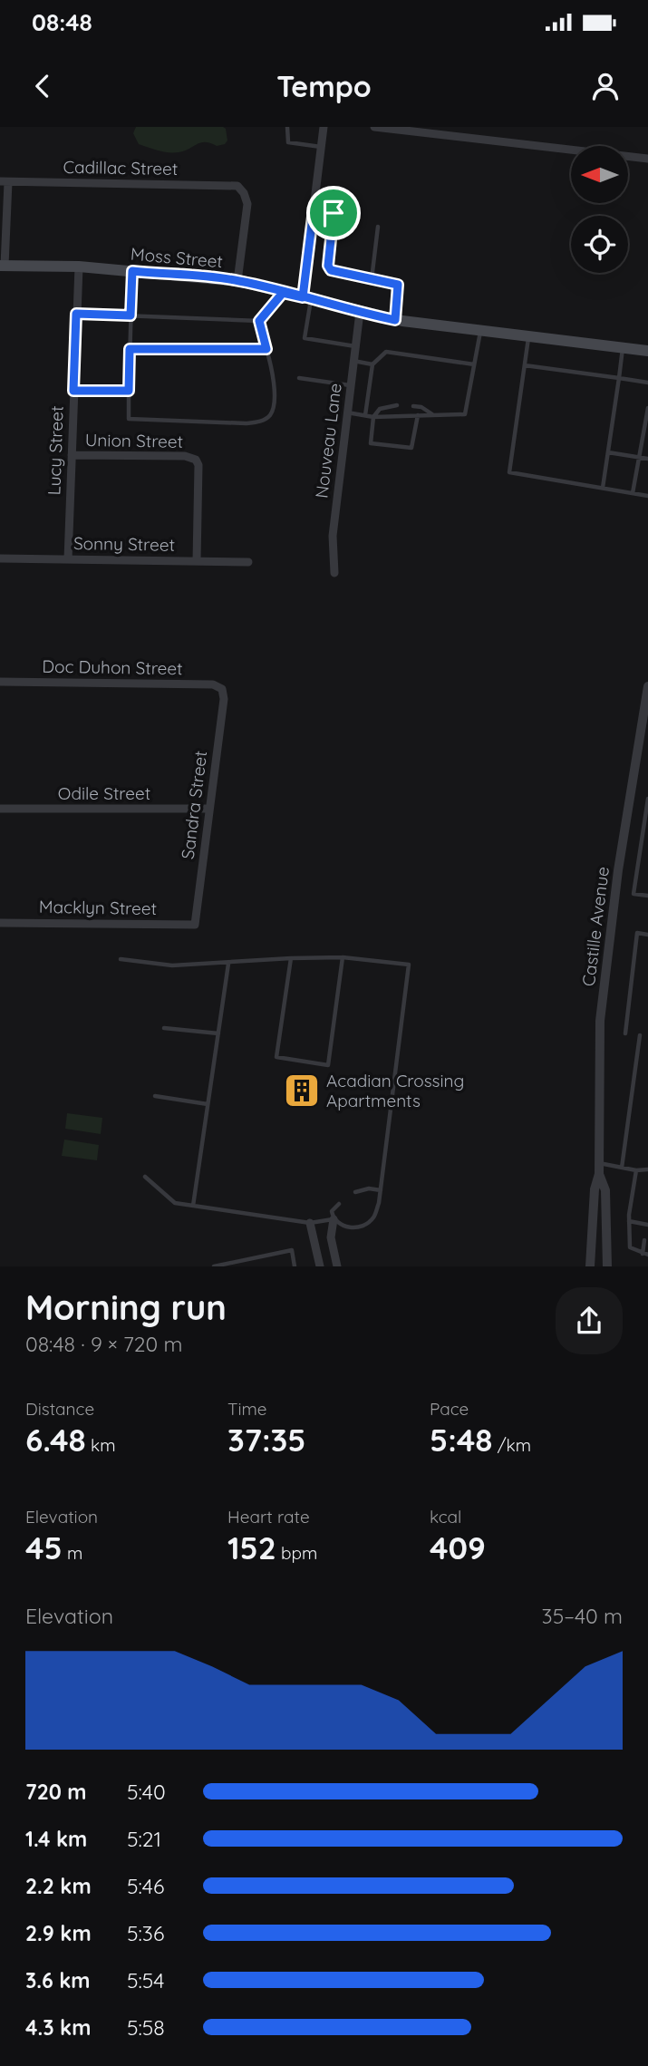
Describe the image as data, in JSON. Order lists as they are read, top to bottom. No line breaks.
{"streets":{"main road":["Moss Street"],"street":["Cadillac Street","Union Street","Nouveau Lane","Lucy Street","Sonny Street","Doc Duhon Street","Odile Street","Sandra Street","Macklyn Street","Castille Avenue"]},"crossings":[["Cadillac Street","Moss Street"],["Moss Street","Nouveau Lane"],["Moss Street","Lucy Street"],["Union Street","Lucy Street"],["Union Street","Sonny Street"],["Lucy Street","Sonny Street"],["Doc Duhon Street","Sandra Street"],["Odile Street","Sandra Street"],["Sandra Street","Macklyn Street"]],"places":{"building":["Acadian Crossing Apartments"]},"north":"left","page":{"status":"08:48","header":"Tempo","heading":["Morning run","08:48 · 9 × 720 m"],"stats":[["Distance","6.48 km"],["Time","37:35"],["Pace","5:48 /km"],["Elevation","45 m"],["Heart rate","152 bpm"],["kcal","409"]],"chart":["Elevation","35–40 m"],"list":[{"name":"720 m","note":"5:40"},{"name":"1.4 km","note":"5:21"},{"name":"2.2 km","note":"5:46"},{"name":"2.9 km","note":"5:36"},{"name":"3.6 km","note":"5:54"},{"name":"4.3 km","note":"5:58"}]}}
